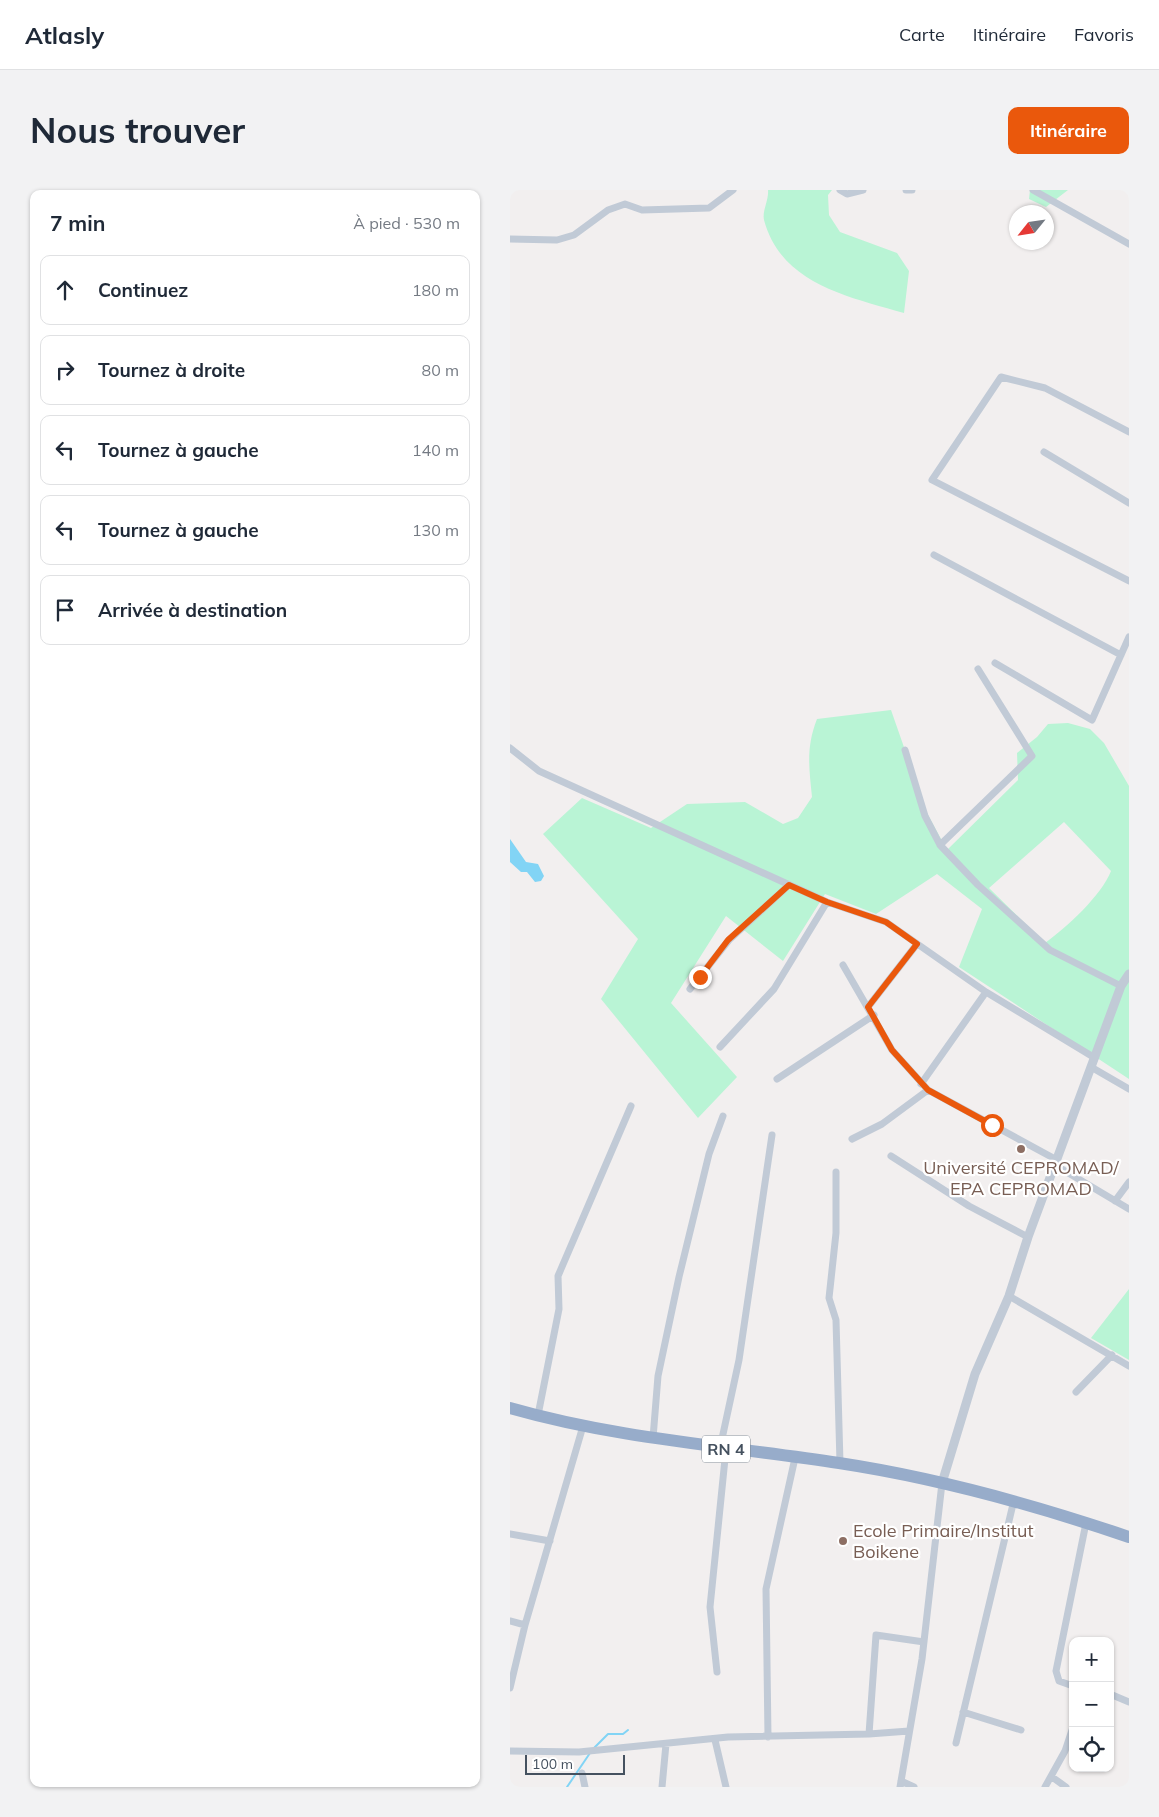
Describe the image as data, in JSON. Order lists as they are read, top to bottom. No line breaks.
{"streets":{"highway":["RN 4"]},"places":["Université CEPROMAD/ EPA CEPROMAD","Ecole Primaire/Institut Boikene"],"scale_bar":"100 m","north":"bottom left","page":{"header":"Atlasly","nav":["Carte","Itinéraire","Favoris"],"buttons":"Itinéraire","title":"Nous trouver","heading":["7 min","À pied · 530 m"],"list":[["Continuez","180 m"],["Tournez à droite","80 m"],["Tournez à gauche","140 m"],["Tournez à gauche","130 m"],"Arrivée à destination"],"map_buttons":["+","−"],"scale":"100 m"}}
